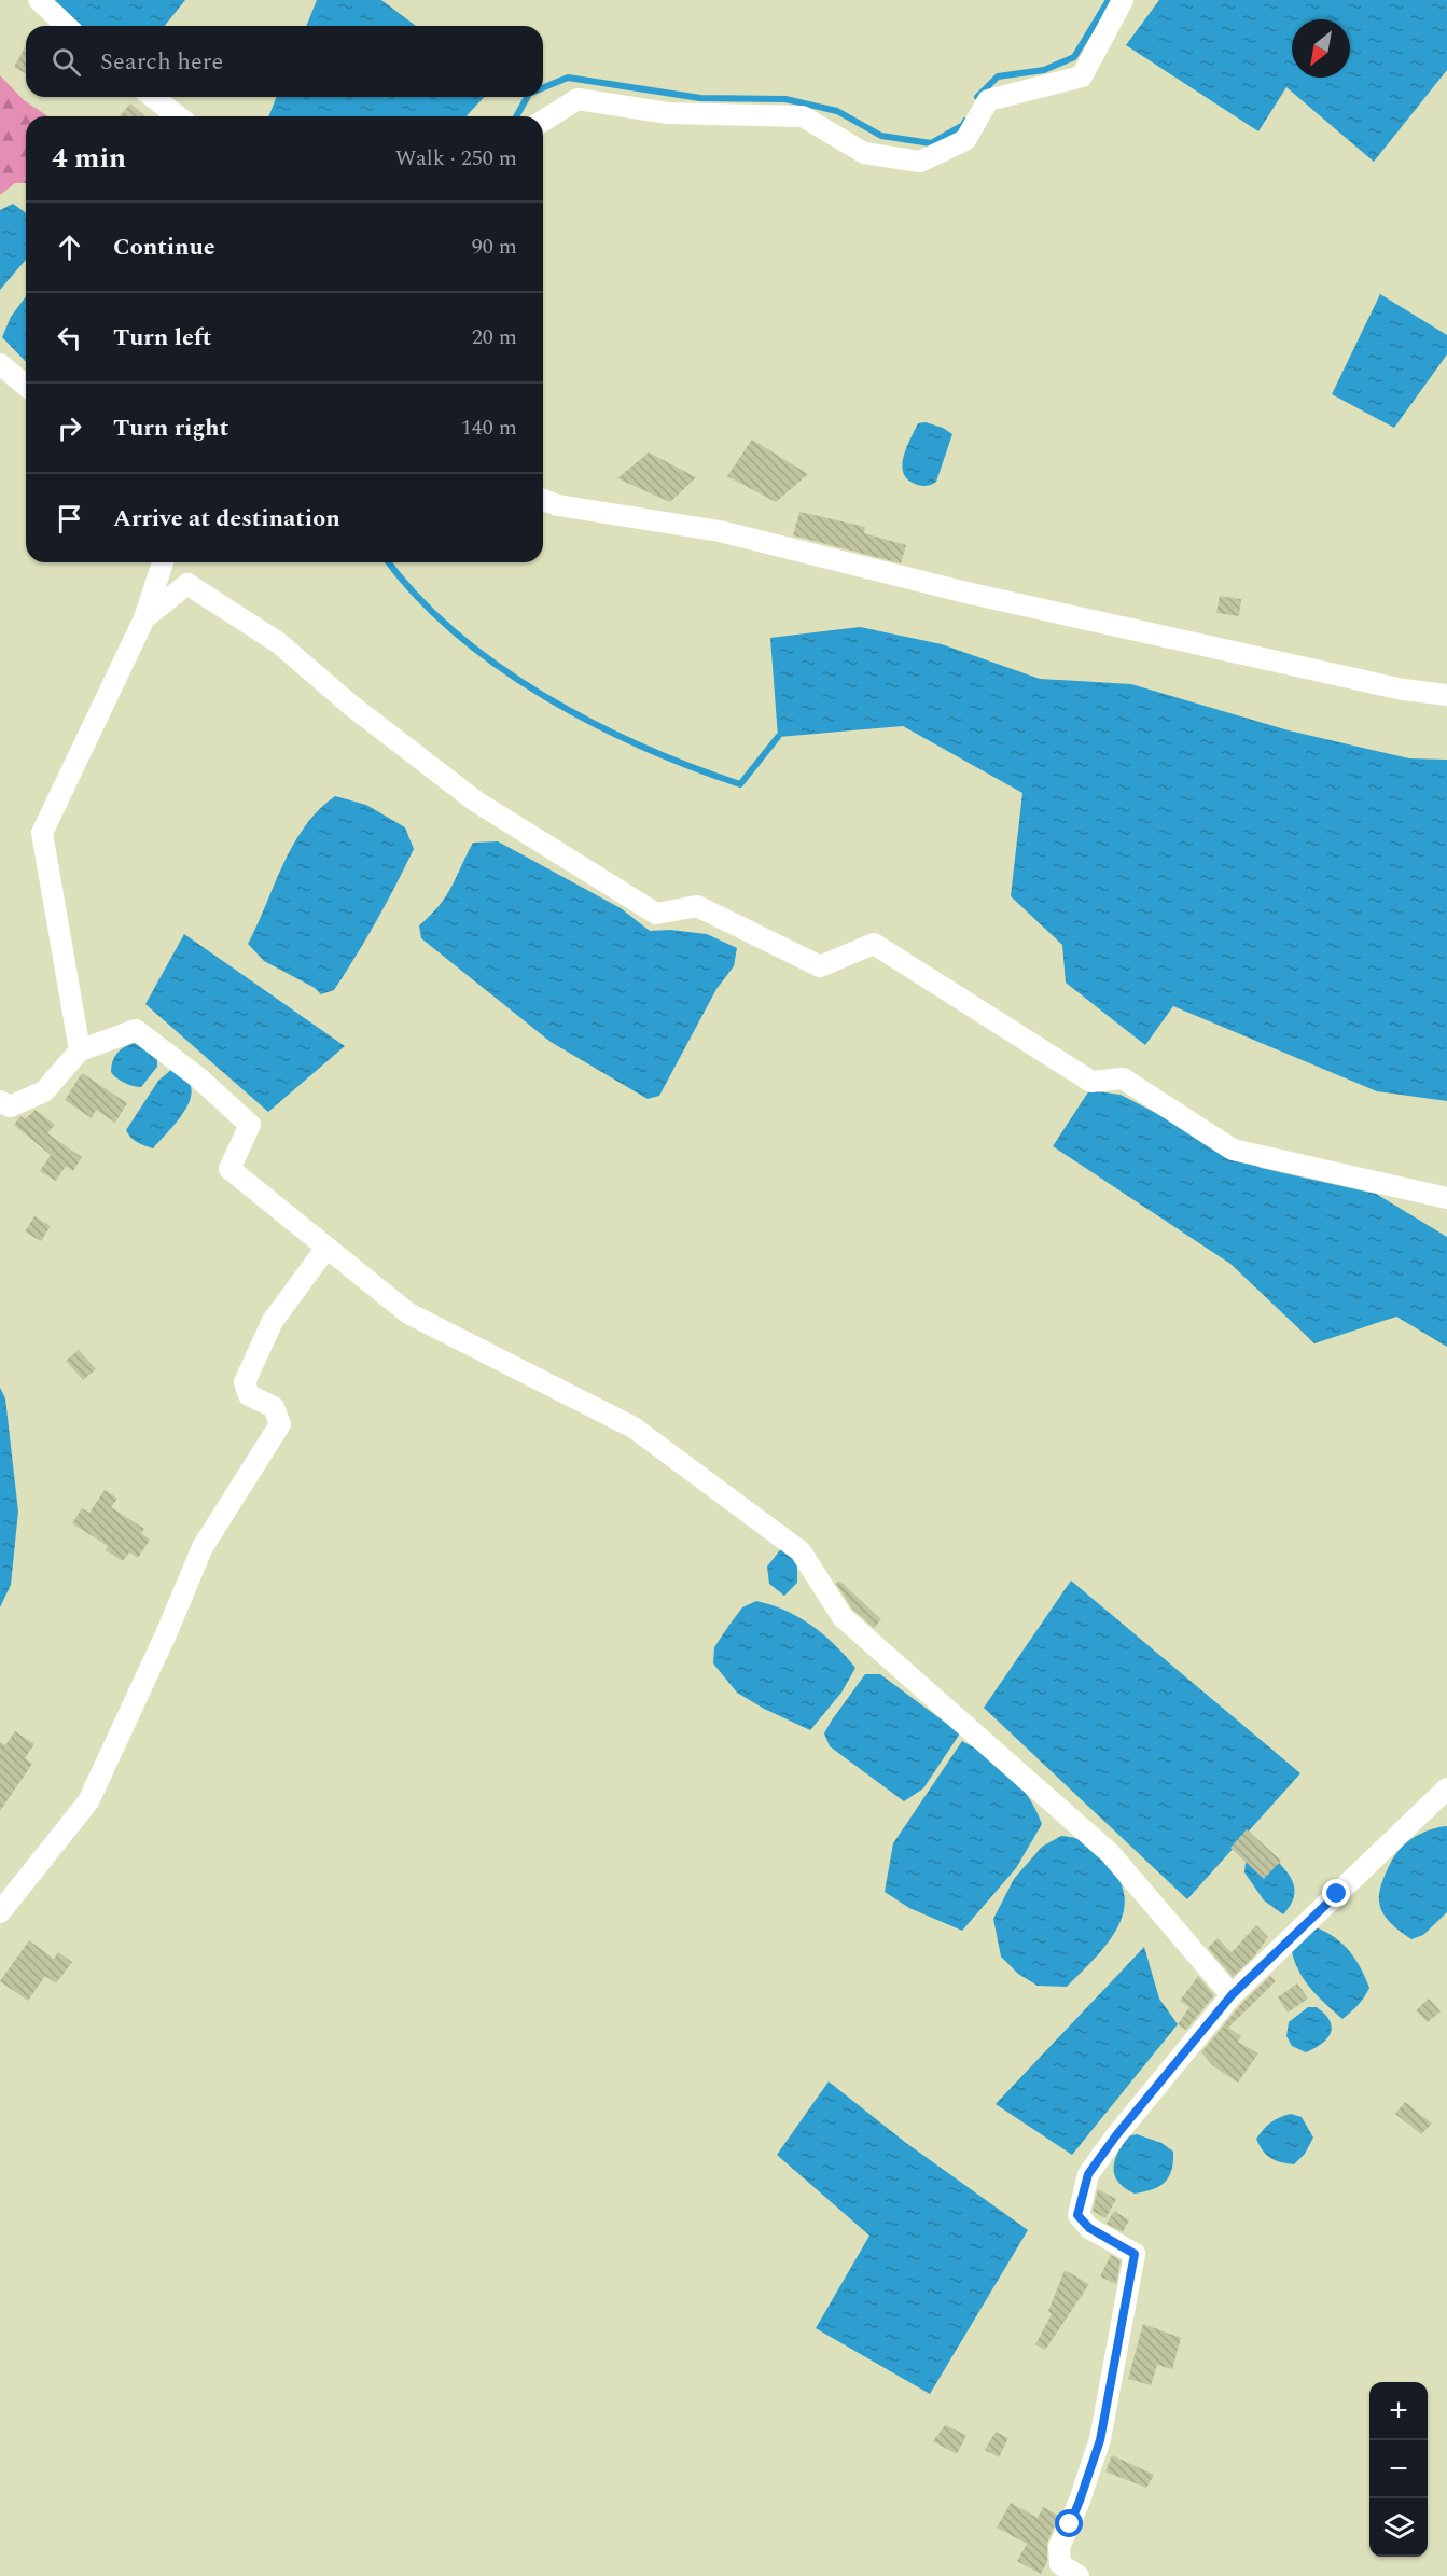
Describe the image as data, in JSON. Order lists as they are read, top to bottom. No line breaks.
{"north":"bottom left","page":{"search":"Search here","heading":["4 min","Walk · 250 m"],"list":[["Continue","90 m"],["Turn left","20 m"],["Turn right","140 m"],"Arrive at destination"],"map_buttons":["+","−"]}}
